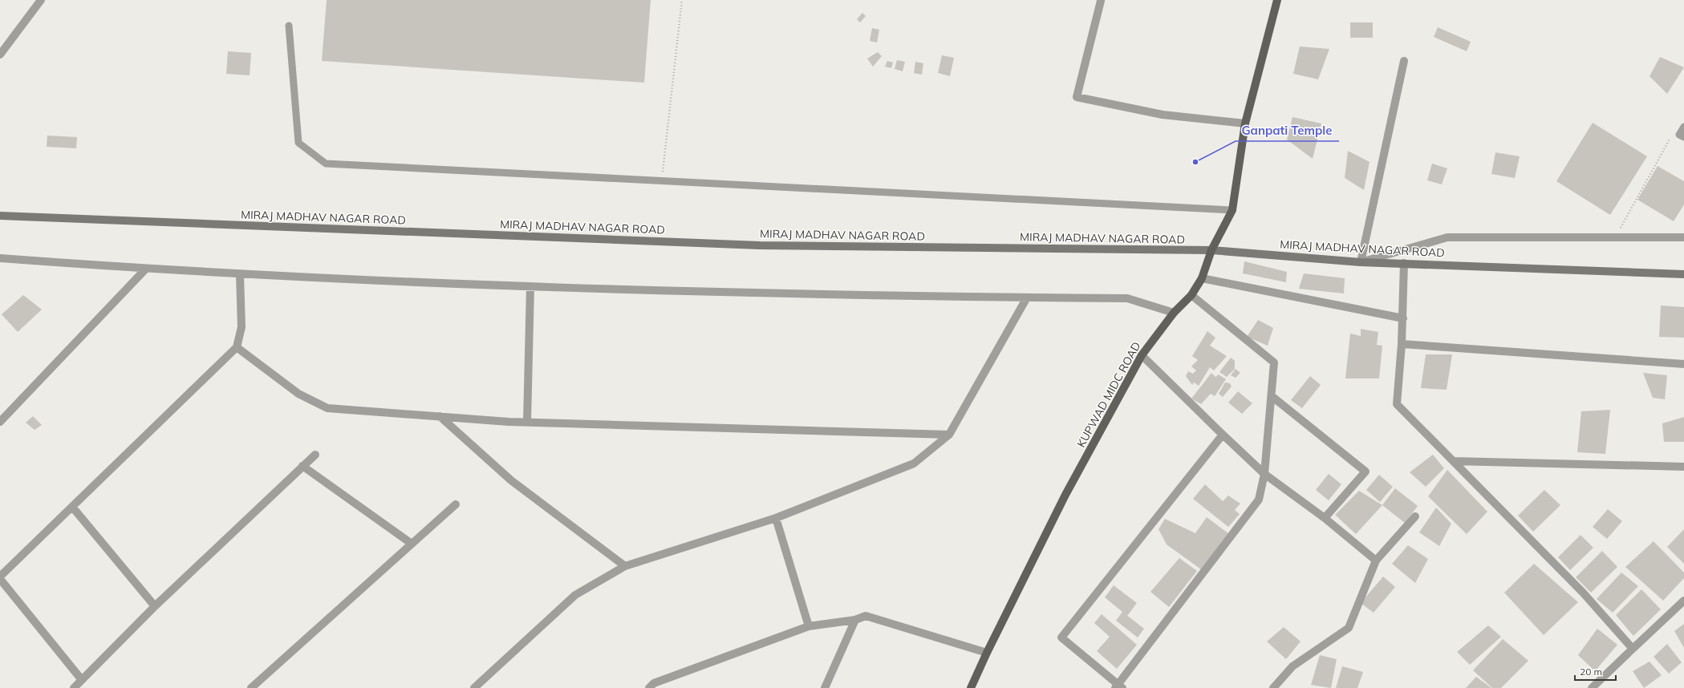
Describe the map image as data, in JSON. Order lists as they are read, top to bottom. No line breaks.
{"streets":{"main road":["KUPWAD MIDC ROAD"],"street":["MIRAJ MADHAV NAGAR ROAD"]},"crossings":[["MIRAJ MADHAV NAGAR ROAD","KUPWAD MIDC ROAD"]],"places":["Ganpati Temple"],"scale_bar":"20 m"}
